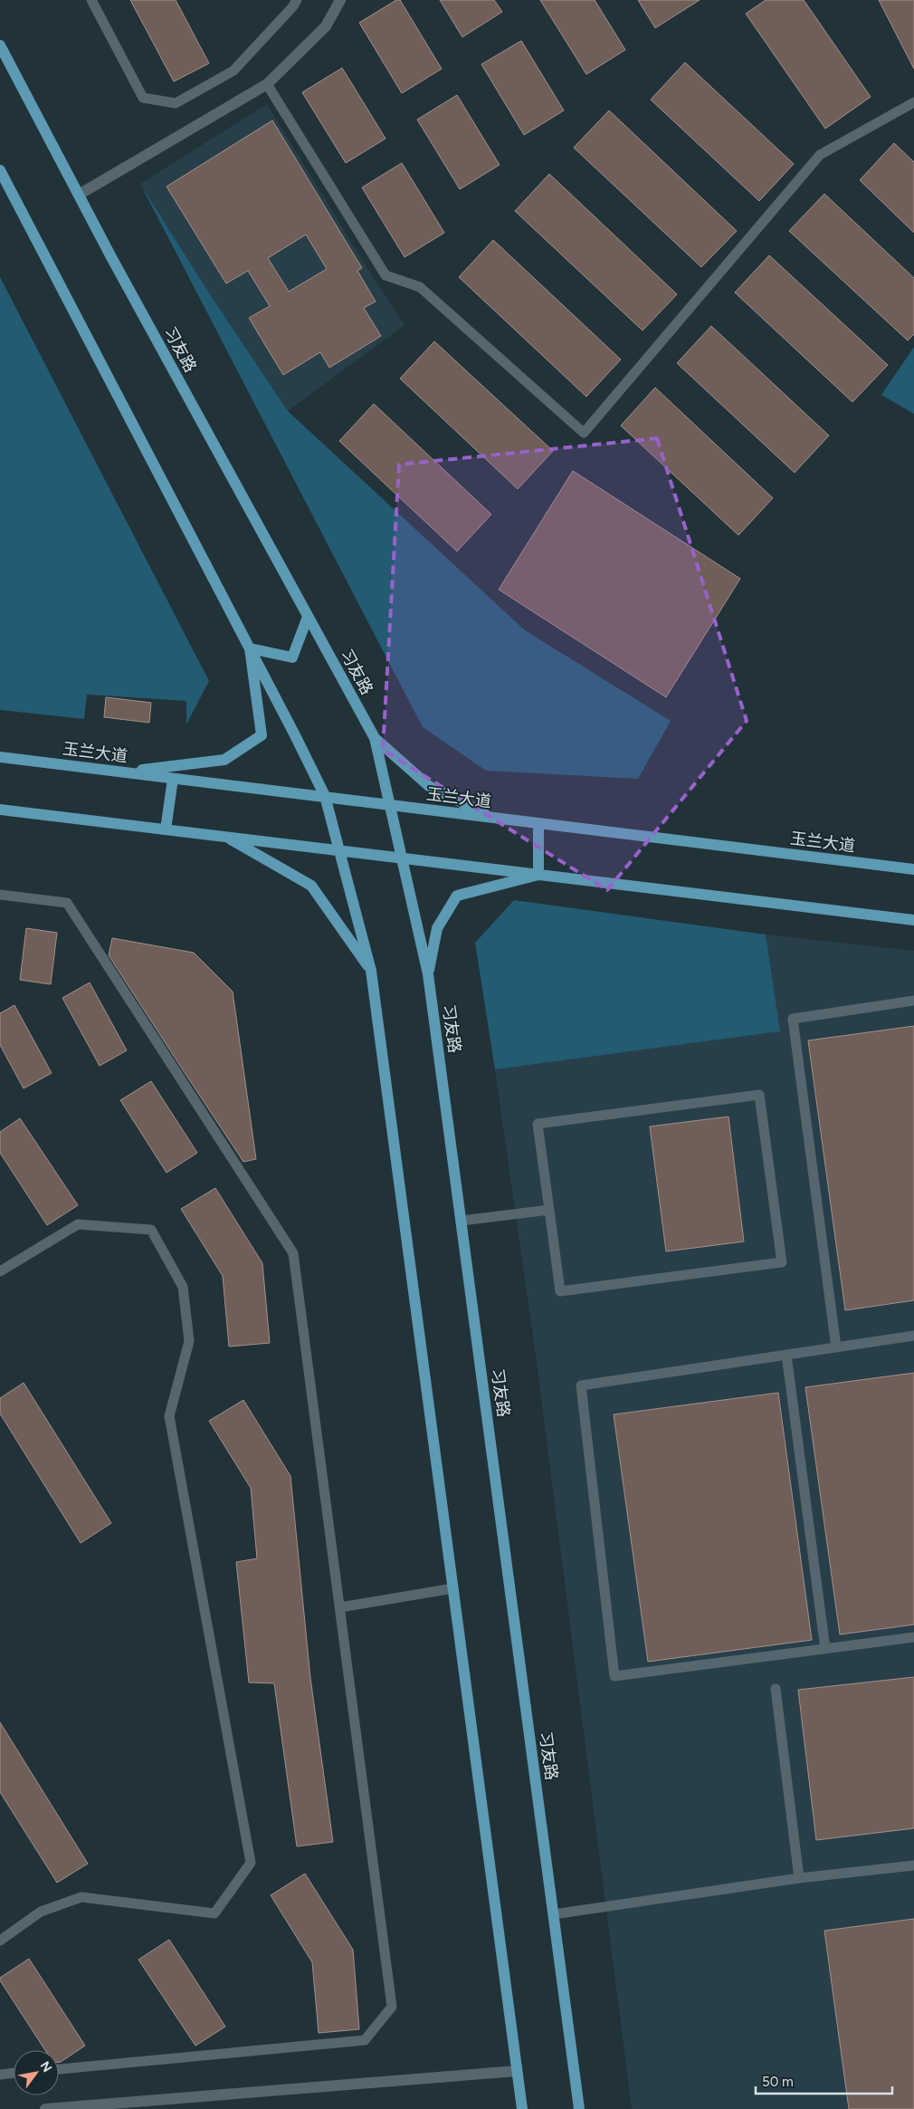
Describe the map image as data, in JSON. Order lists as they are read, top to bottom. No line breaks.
{"streets":{"main road":["习友路","玉兰大道"]},"crossings":[["习友路","玉兰大道"]],"scale_bar":"50 m","north":"top right"}
